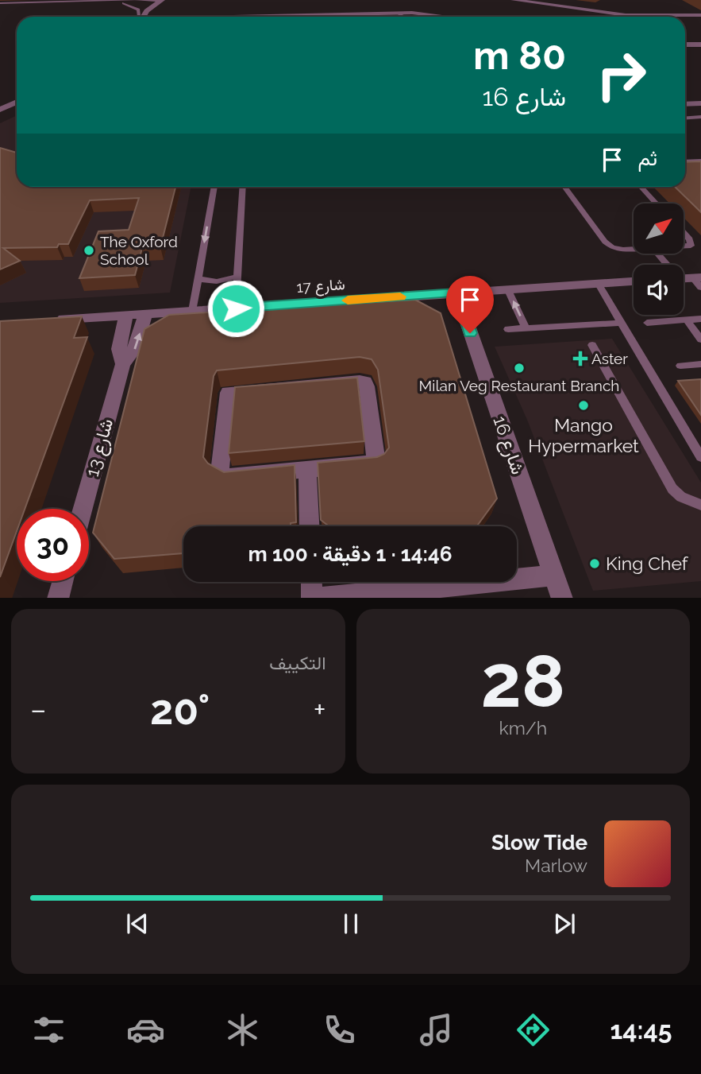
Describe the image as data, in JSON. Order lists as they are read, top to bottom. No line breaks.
{"streets":{"street":["شارع 17","شارع 16","شارع 13"]},"crossings":[["شارع 17","شارع 16"],["شارع 17","شارع 13"]],"places":{"other":["The Oxford School","Milan Veg Restaurant Branch","Mango Hypermarket","King Chef"],"health":["Aster"]},"north":"top right","page":{"turn":["80 m","شارع 16"],"then":"ثم","limit":"30","trip":"14:46 · 1 دقيقة · 100 m","tile":[["28","km/h"],"التكييف"],"heat":["−","20°","+"],"song":["Slow Tide","Marlow"],"tabs":"14:45"}}
